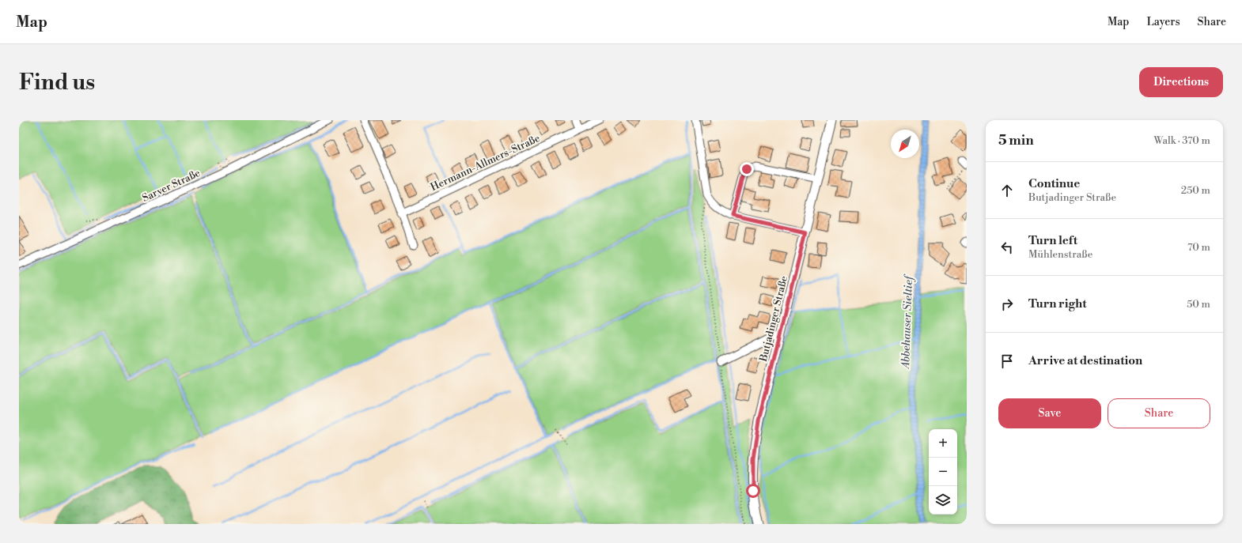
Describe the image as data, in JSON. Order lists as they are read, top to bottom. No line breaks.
{"streets":{"main road":["Butjadinger Straße"],"street":["Hermann-Allmers-Straße","Sarver Straße"]},"water":["Abbehauser Sieltief"],"north":"bottom left","page":{"header":"Map","nav":["Map","Layers","Share"],"buttons":["Directions",["Save","Share"]],"title":"Find us","heading":["5 min","Walk · 370 m"],"list":[["Continue","Butjadinger Straße","250 m"],["Turn left","Mühlenstraße","70 m"],["Turn right","50 m"],"Arrive at destination"],"map_buttons":["+","−"]}}
